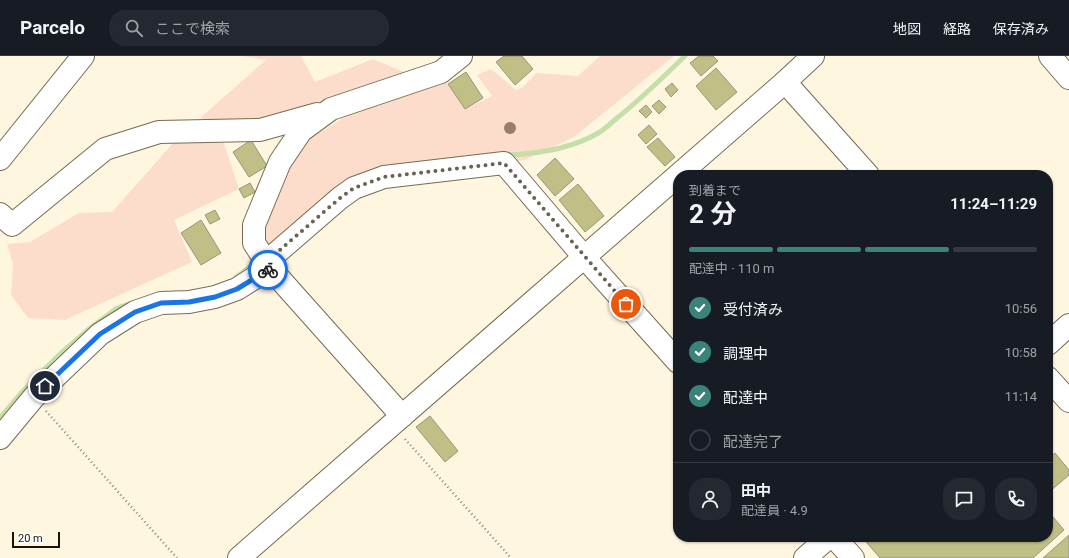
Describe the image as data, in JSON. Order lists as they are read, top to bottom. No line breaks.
{"scale_bar":"20 m","page":{"header":"Parcelo","search":"ここで検索","nav":["地図","経路","保存済み"],"heading":["2 分","到着まで","11:24–11:29"],"panel":["田中","配達員 · 4.9"],"bar":"配達中 · 110 m","list":[["受付済み","10:56"],["調理中","10:58"],["配達中","11:14"],"配達完了"],"scale":"20 m"}}
